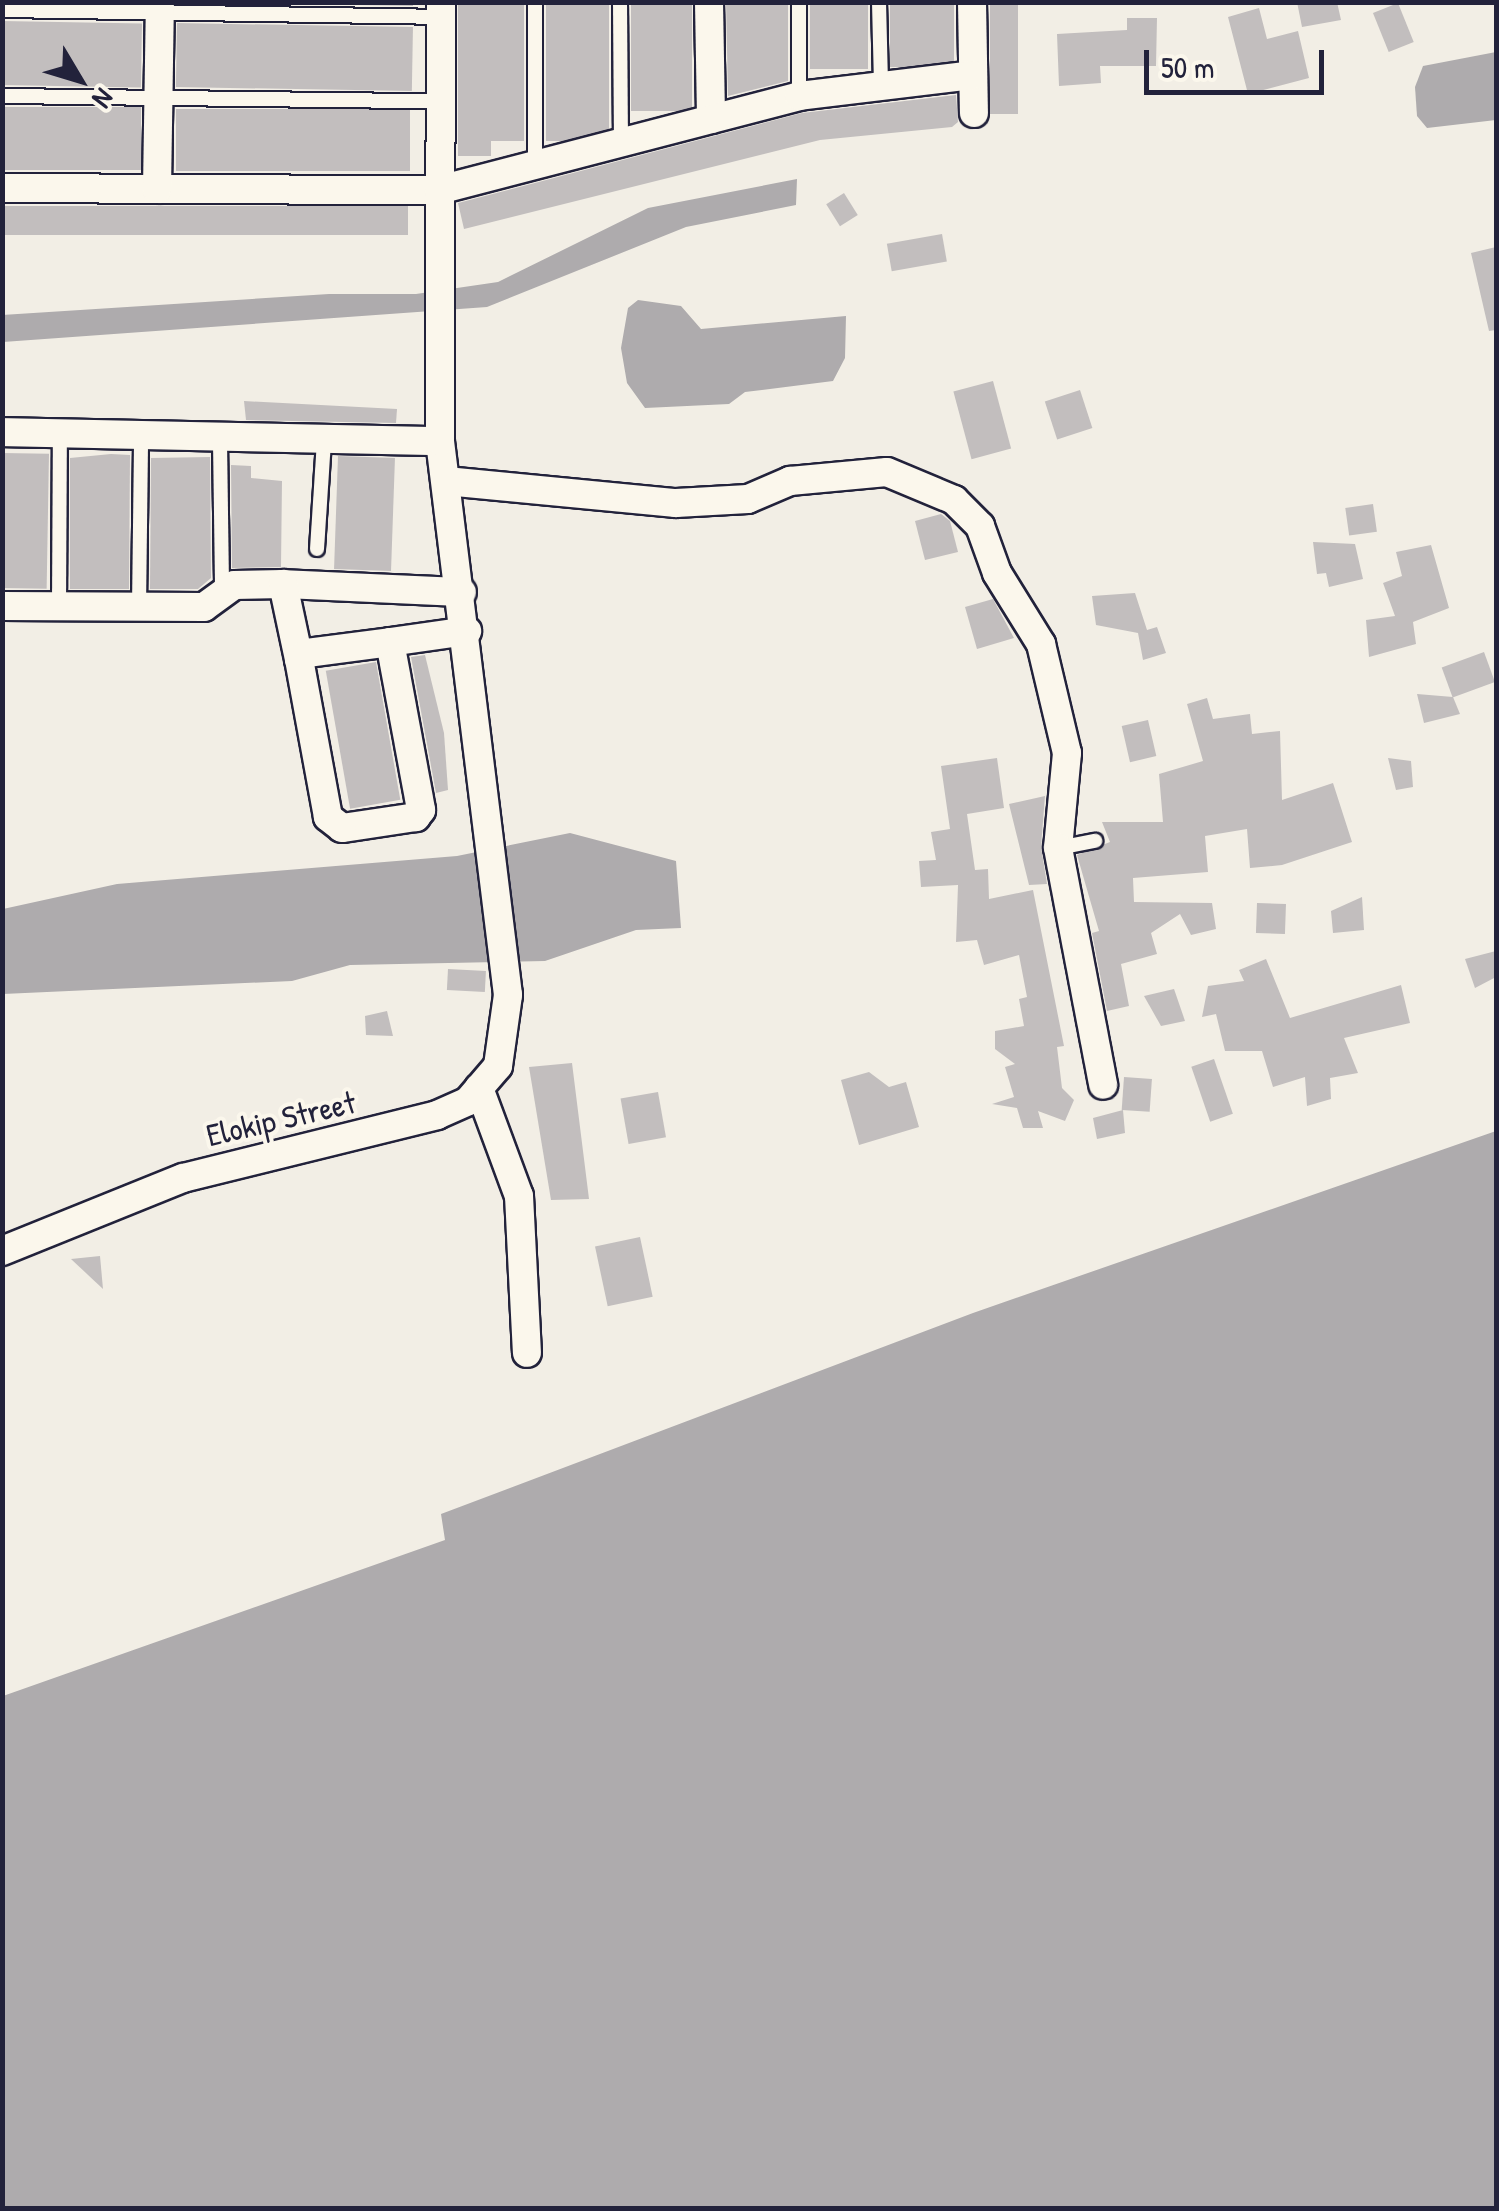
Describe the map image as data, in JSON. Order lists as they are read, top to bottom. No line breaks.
{"streets":{"street":["Elokip Street"]},"scale_bar":"50 m","north":"bottom right"}
